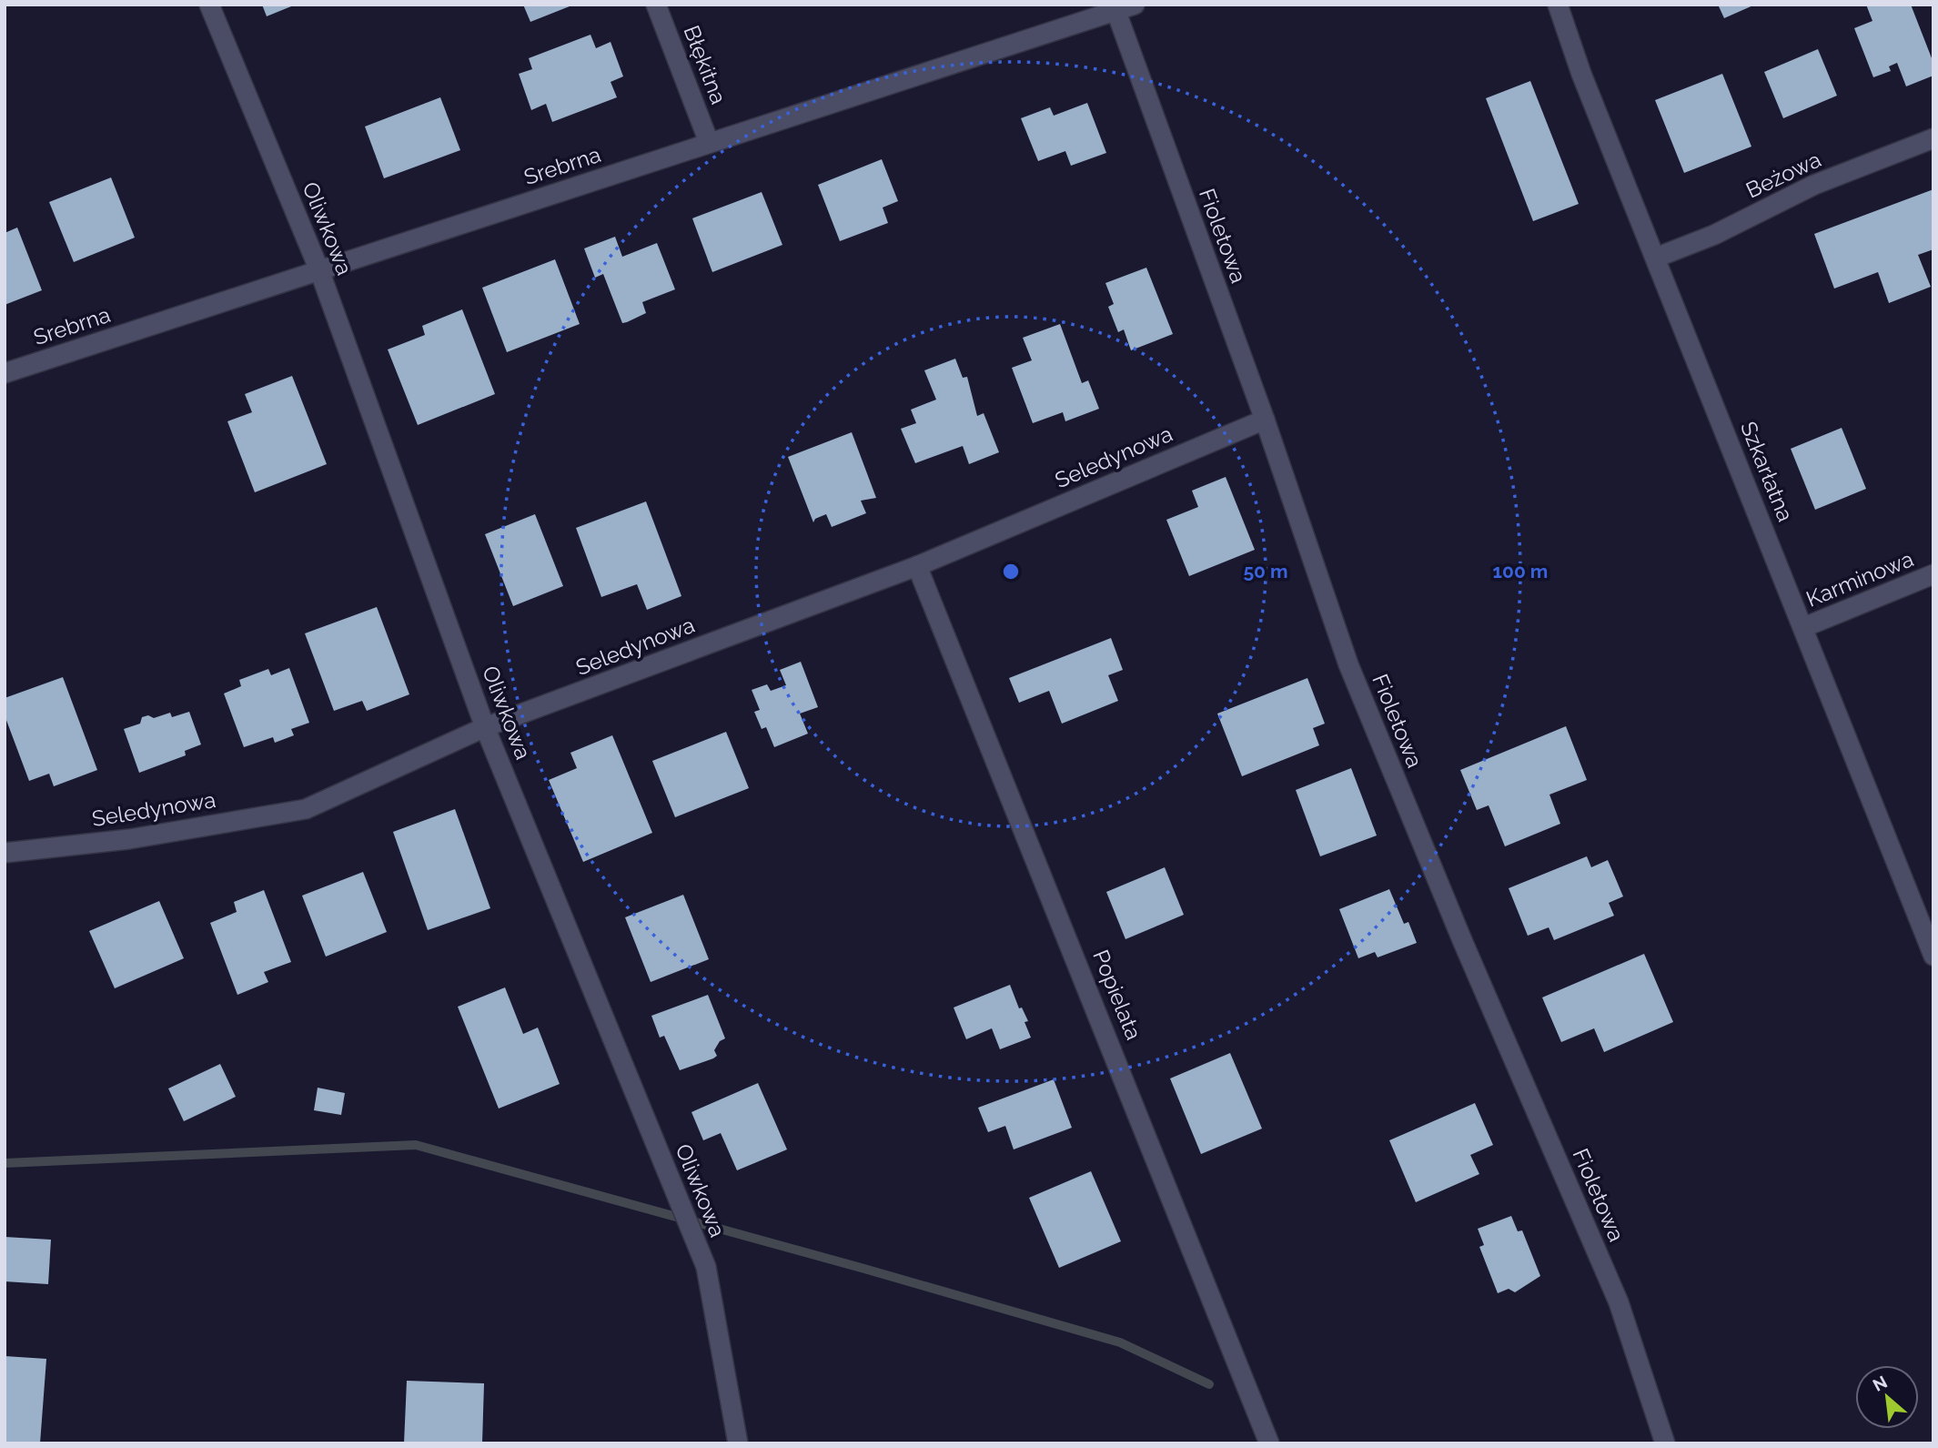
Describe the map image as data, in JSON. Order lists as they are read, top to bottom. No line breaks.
{"streets":{"street":["Błękitna","Srebrna","Beżowa","Oliwkowa","Fioletowa","Seledynowa","Szkarłatna","Karminowa","Popielata"]},"crossings":[["Błękitna","Srebrna"],["Srebrna","Oliwkowa"],["Srebrna","Fioletowa"],["Beżowa","Szkarłatna"],["Oliwkowa","Seledynowa"],["Fioletowa","Seledynowa"],["Seledynowa","Popielata"],["Szkarłatna","Karminowa"]],"north":"top left","rings":["50 m","100 m"]}
